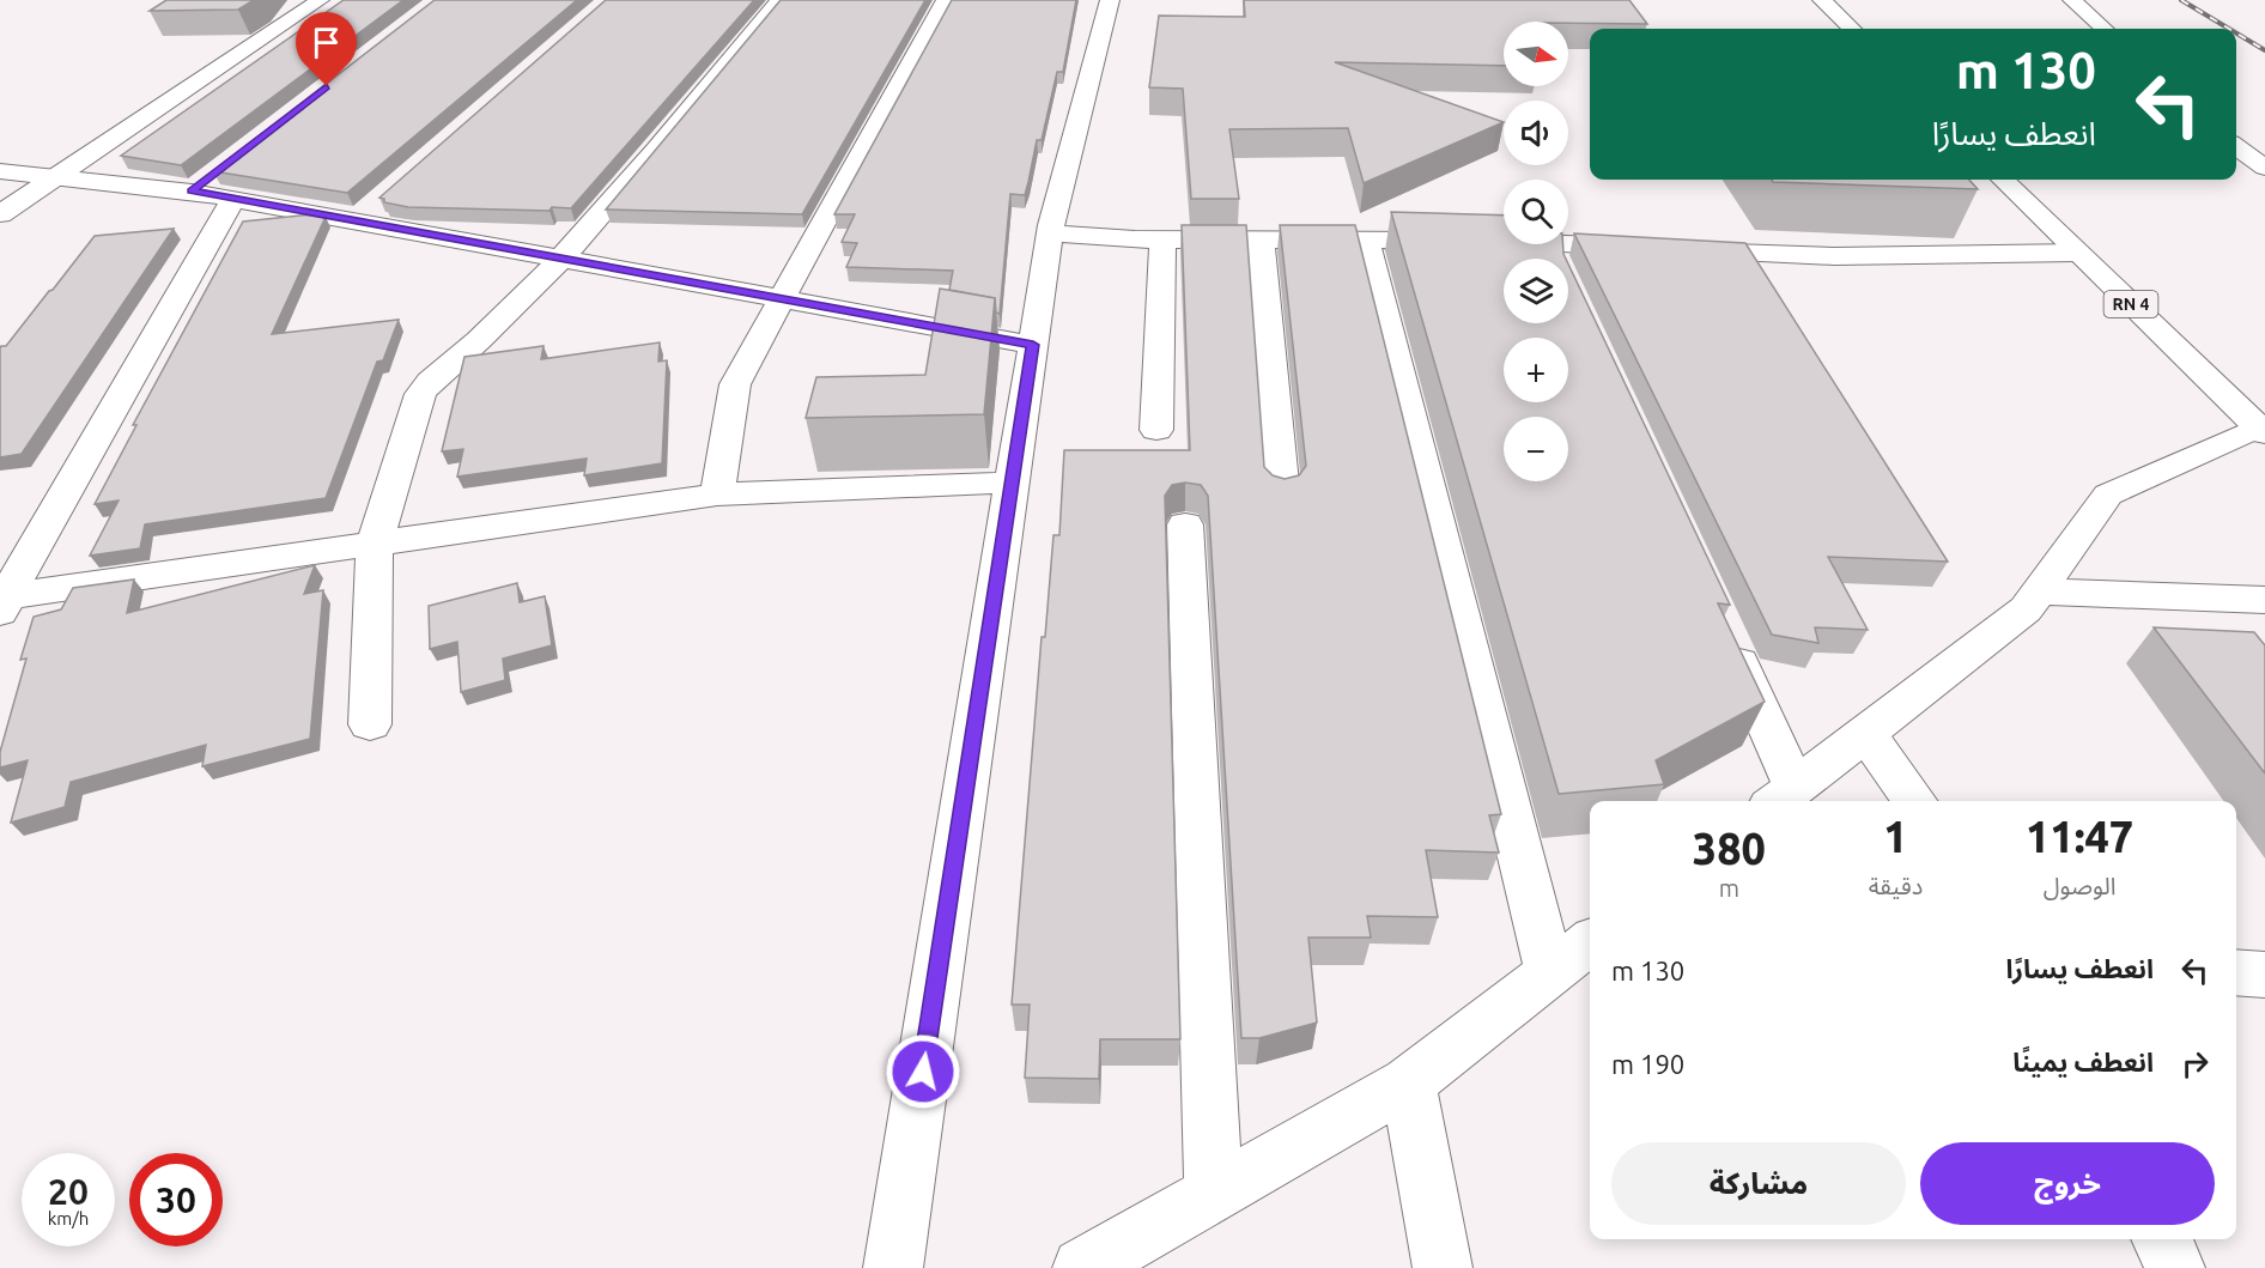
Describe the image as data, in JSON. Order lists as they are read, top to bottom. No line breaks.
{"streets":{"street":["RN 4"]},"north":"right","page":{"map_buttons":["+","−"],"turn":["130 m","انعطف يسارًا"],"eta":["11:47","الوصول","1","دقيقة","380","m"],"list":[{"name":"انعطف يسارًا","value":"130 m"},{"name":"انعطف يمينًا","value":"190 m"}],"buttons":["خروج","مشاركة"],"speed":"20 km/h","limit":"30"}}
